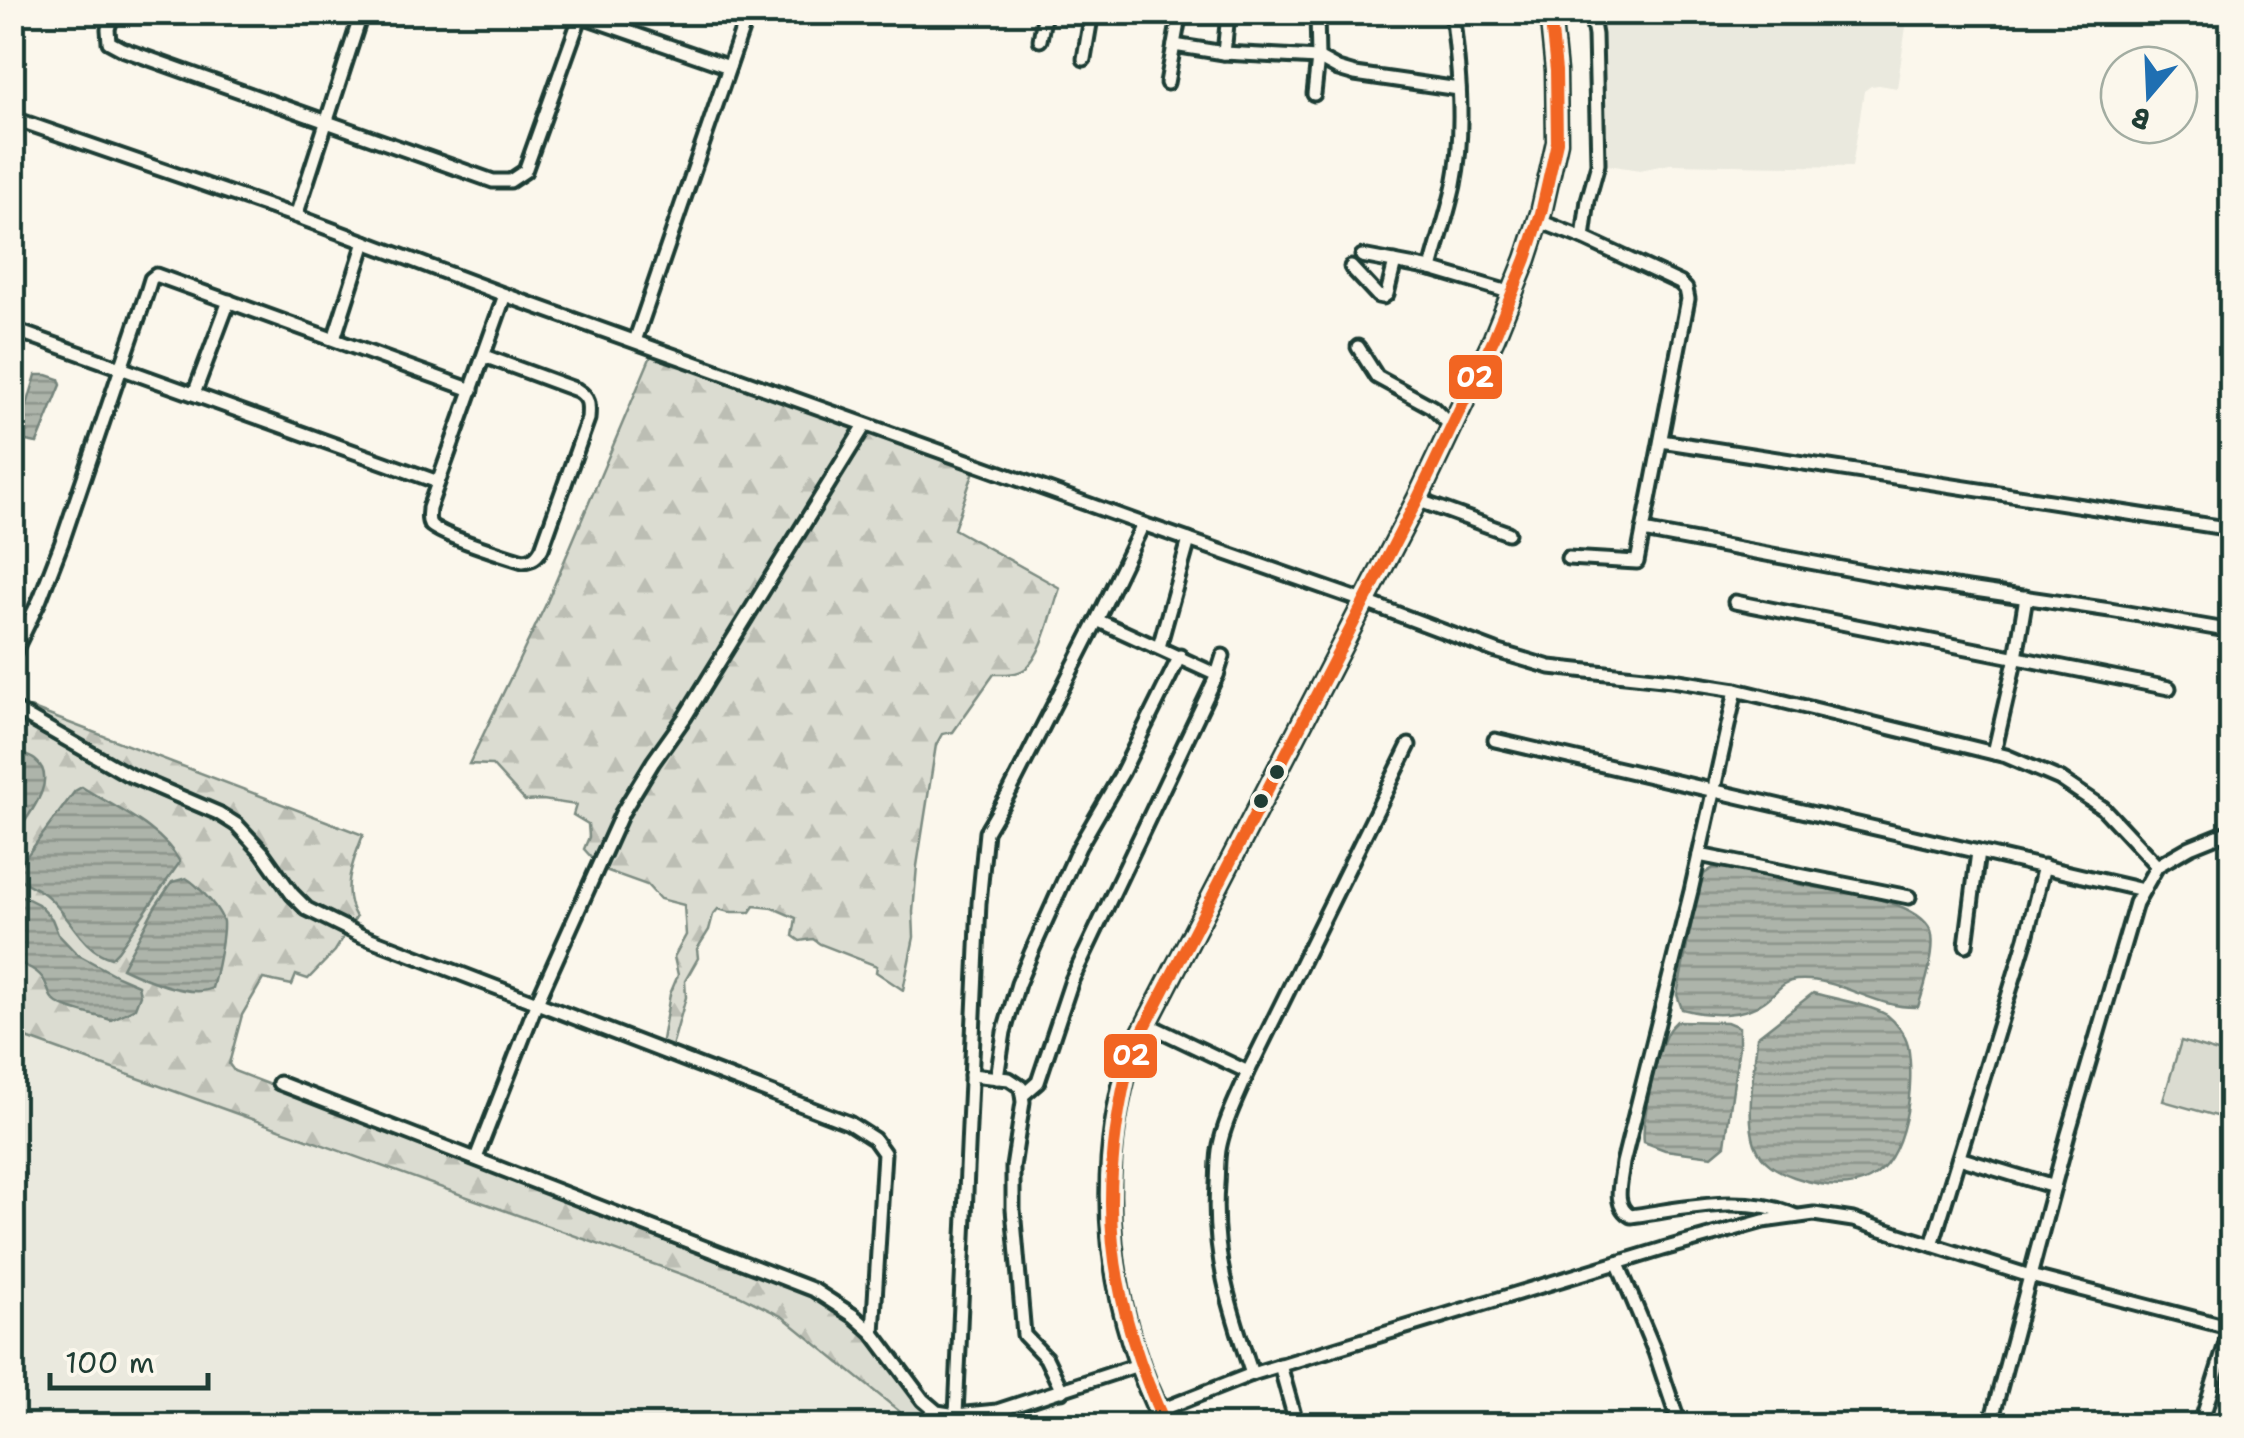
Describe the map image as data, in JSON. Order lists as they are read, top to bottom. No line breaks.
{"lines":["transit line 02"],"scale_bar":"100 m","north":"bottom"}
